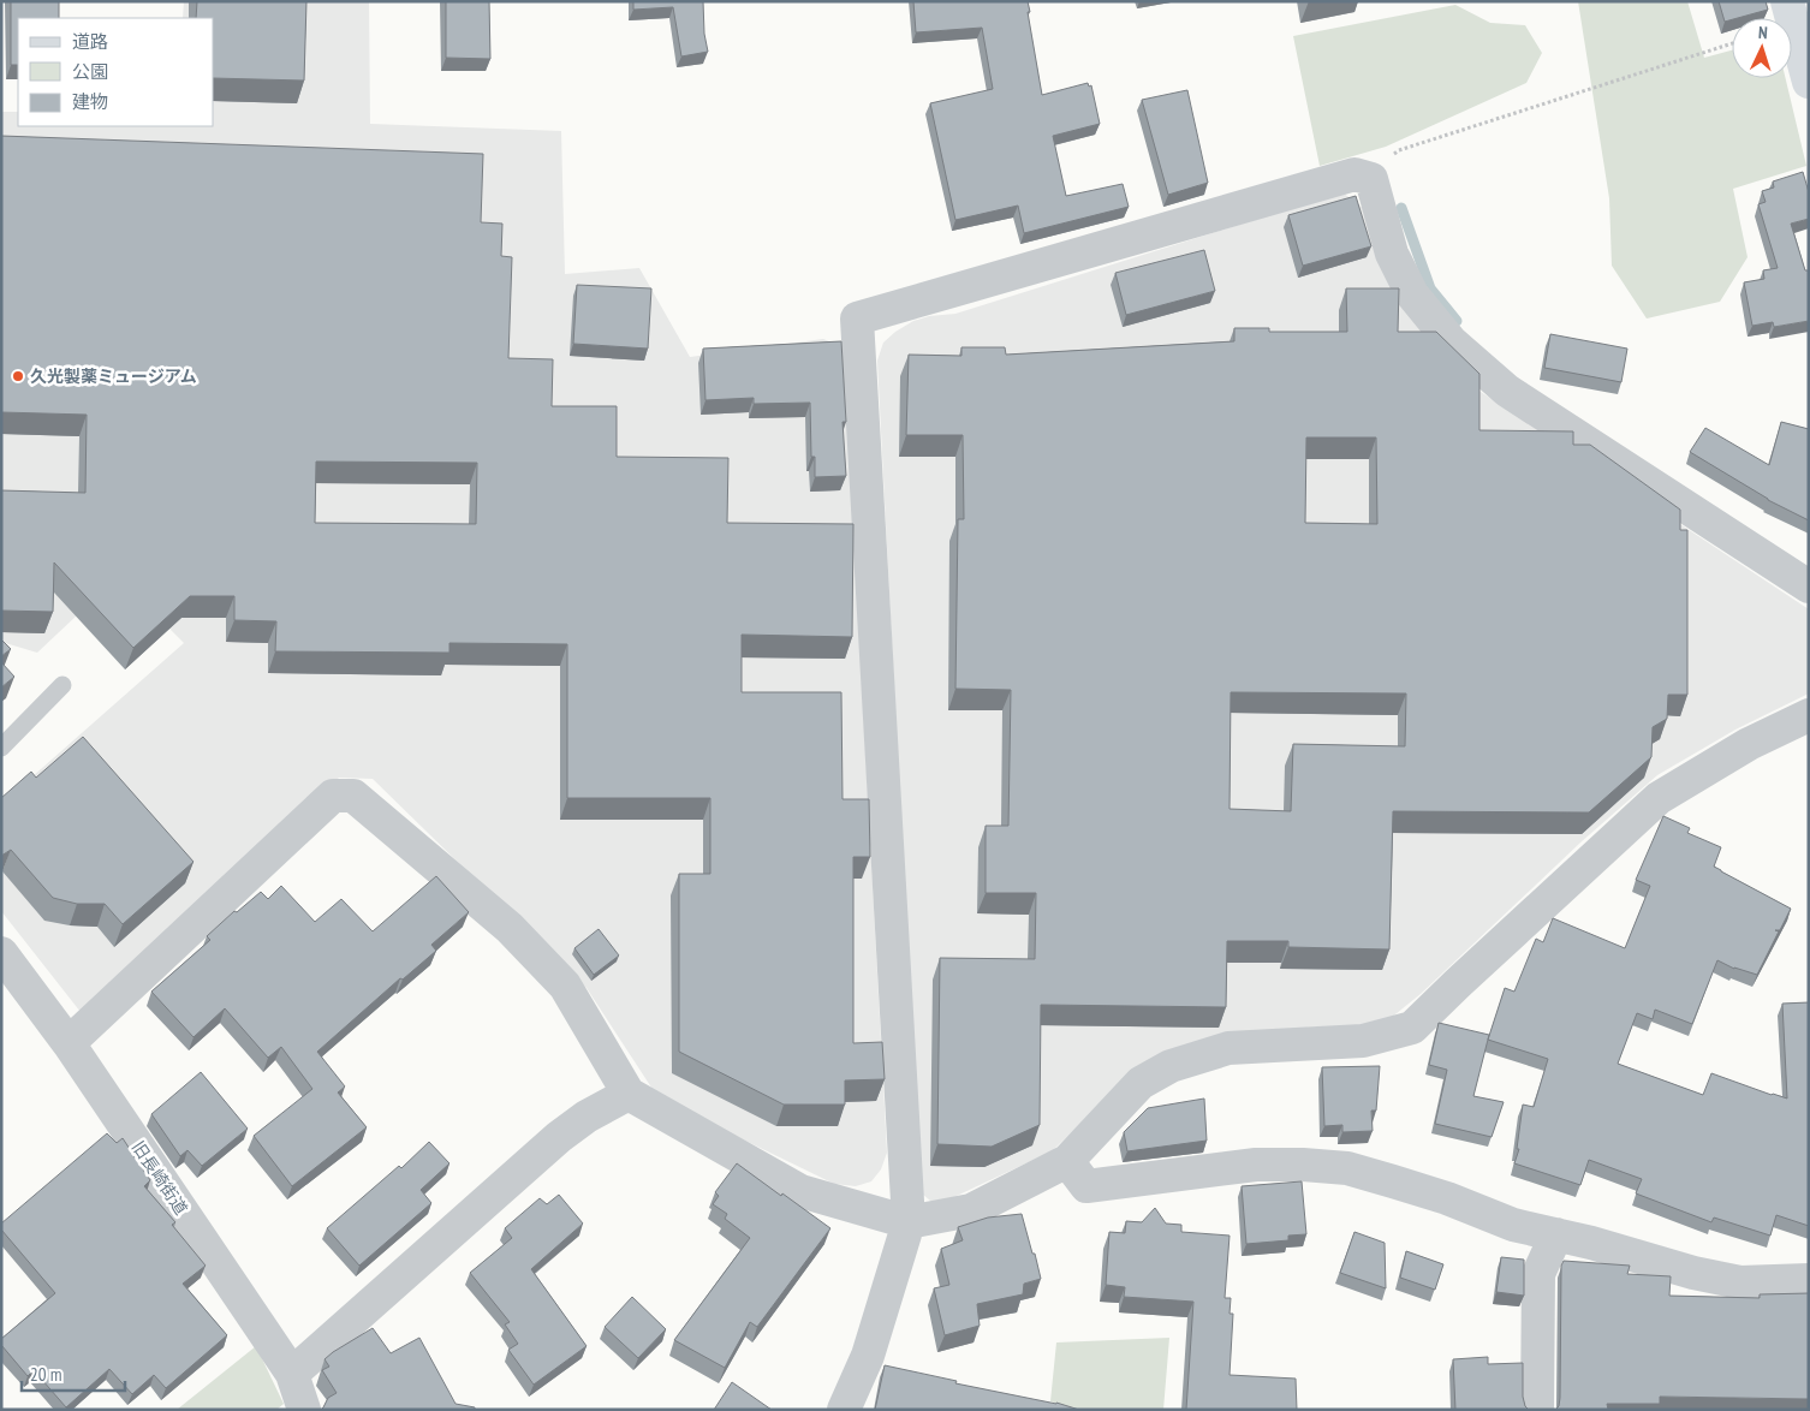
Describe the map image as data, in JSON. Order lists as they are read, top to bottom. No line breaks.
{"streets":{"street":["旧長崎街道"]},"places":["久光製薬ミュージアム"],"legend":["道路","公園","建物"],"scale_bar":"20 m","north":"top"}
